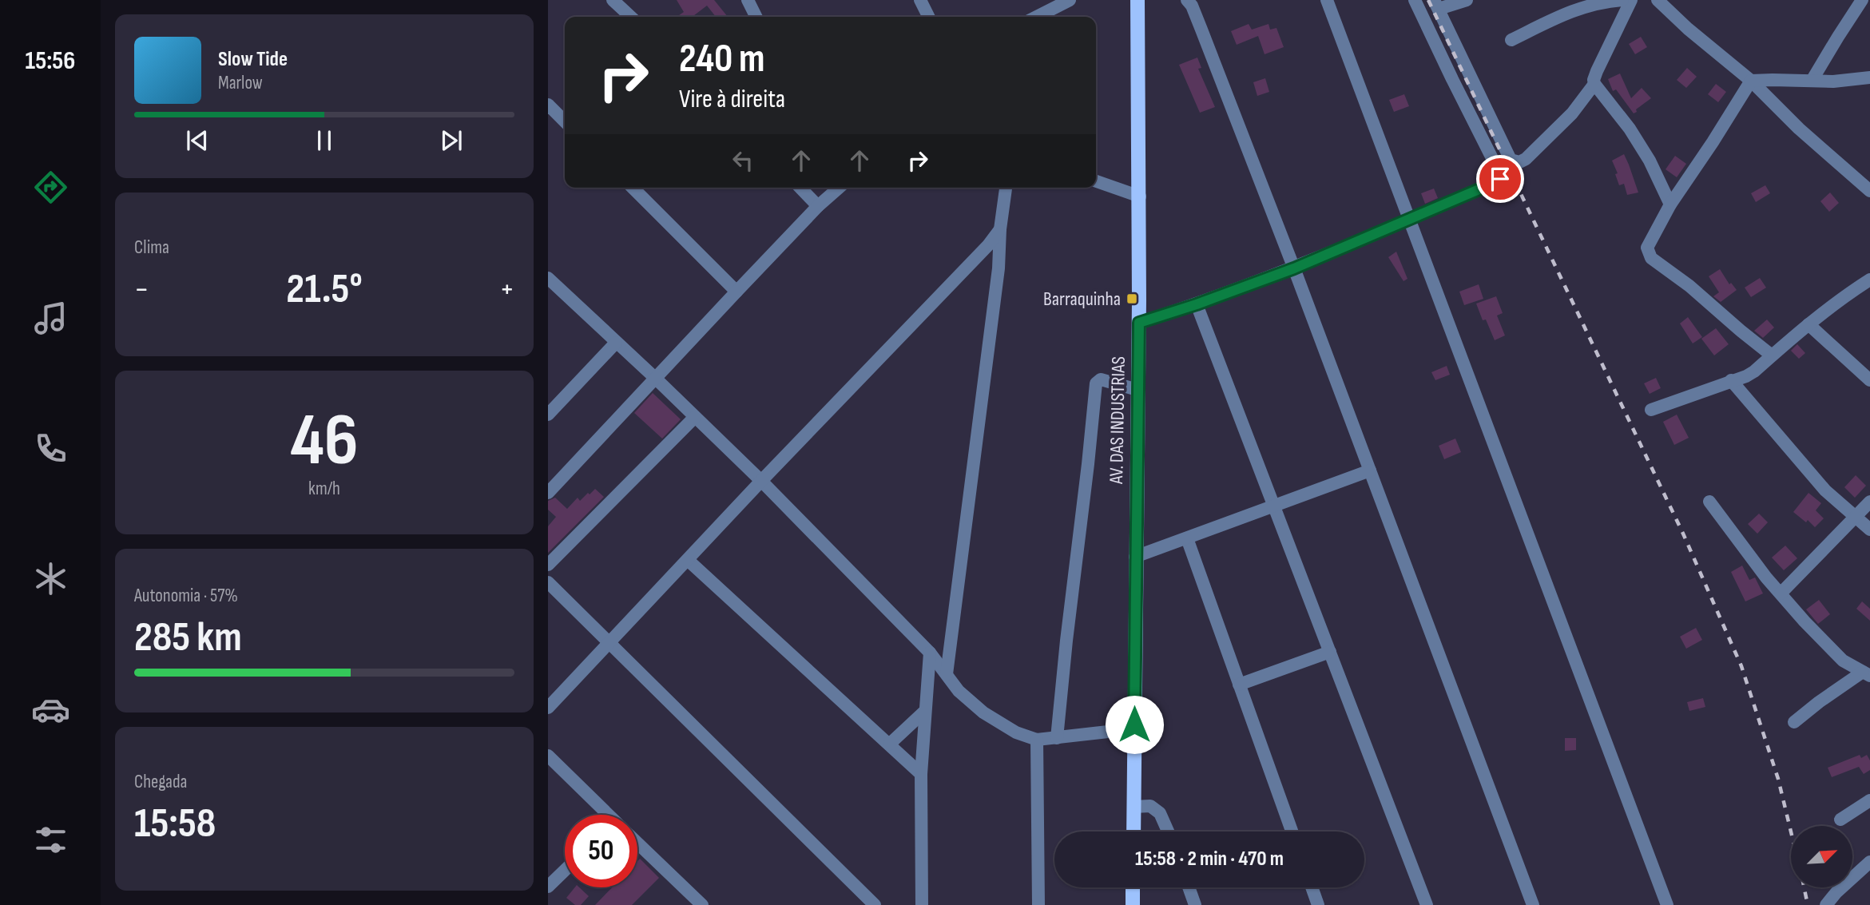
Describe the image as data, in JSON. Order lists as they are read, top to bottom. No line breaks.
{"streets":{"main road":["AV. DAS INDUSTRIAS"]},"places":{"transit":["Barraquinha"]},"north":"top right","page":{"tabs":"15:56","turn":["240 m","Vire à direita"],"song":["Slow Tide","Marlow"],"tile":["Clima",["46","km/h"],["Autonomia · 57%","285 km"],["Chegada","15:58"]],"heat":["−","21.5°","+"],"limit":"50","trip":"15:58 · 2 min · 470 m"}}
